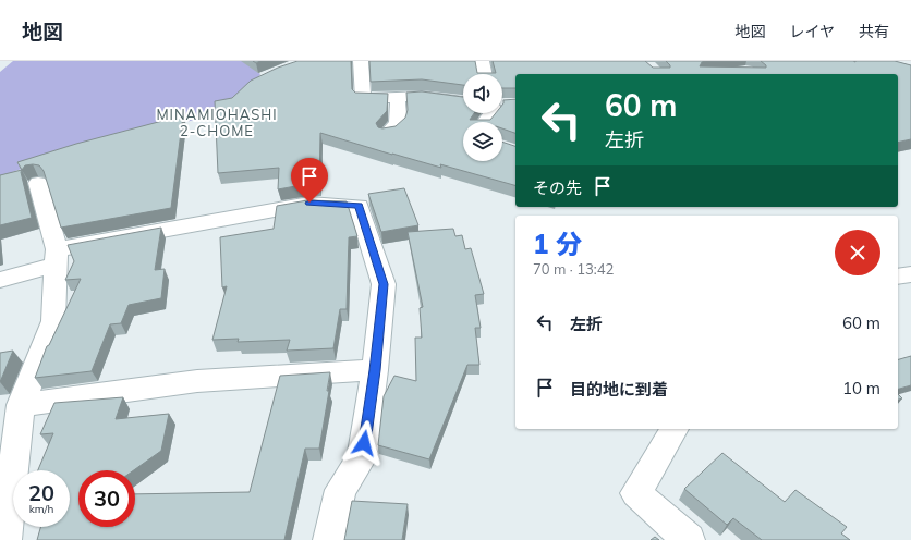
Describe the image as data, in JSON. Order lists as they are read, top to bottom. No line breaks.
{"districts":["MINAMIOHASHI 2-CHOME"],"page":{"header":"地図","nav":["地図","レイヤ","共有"],"turn":["60 m","左折"],"then":"その先","heading":["1 分","70 m · 13:42"],"list":[{"name":"左折","value":"60 m"},{"name":"目的地に到着","value":"10 m"}],"speed":"20 km/h","limit":"30"}}
